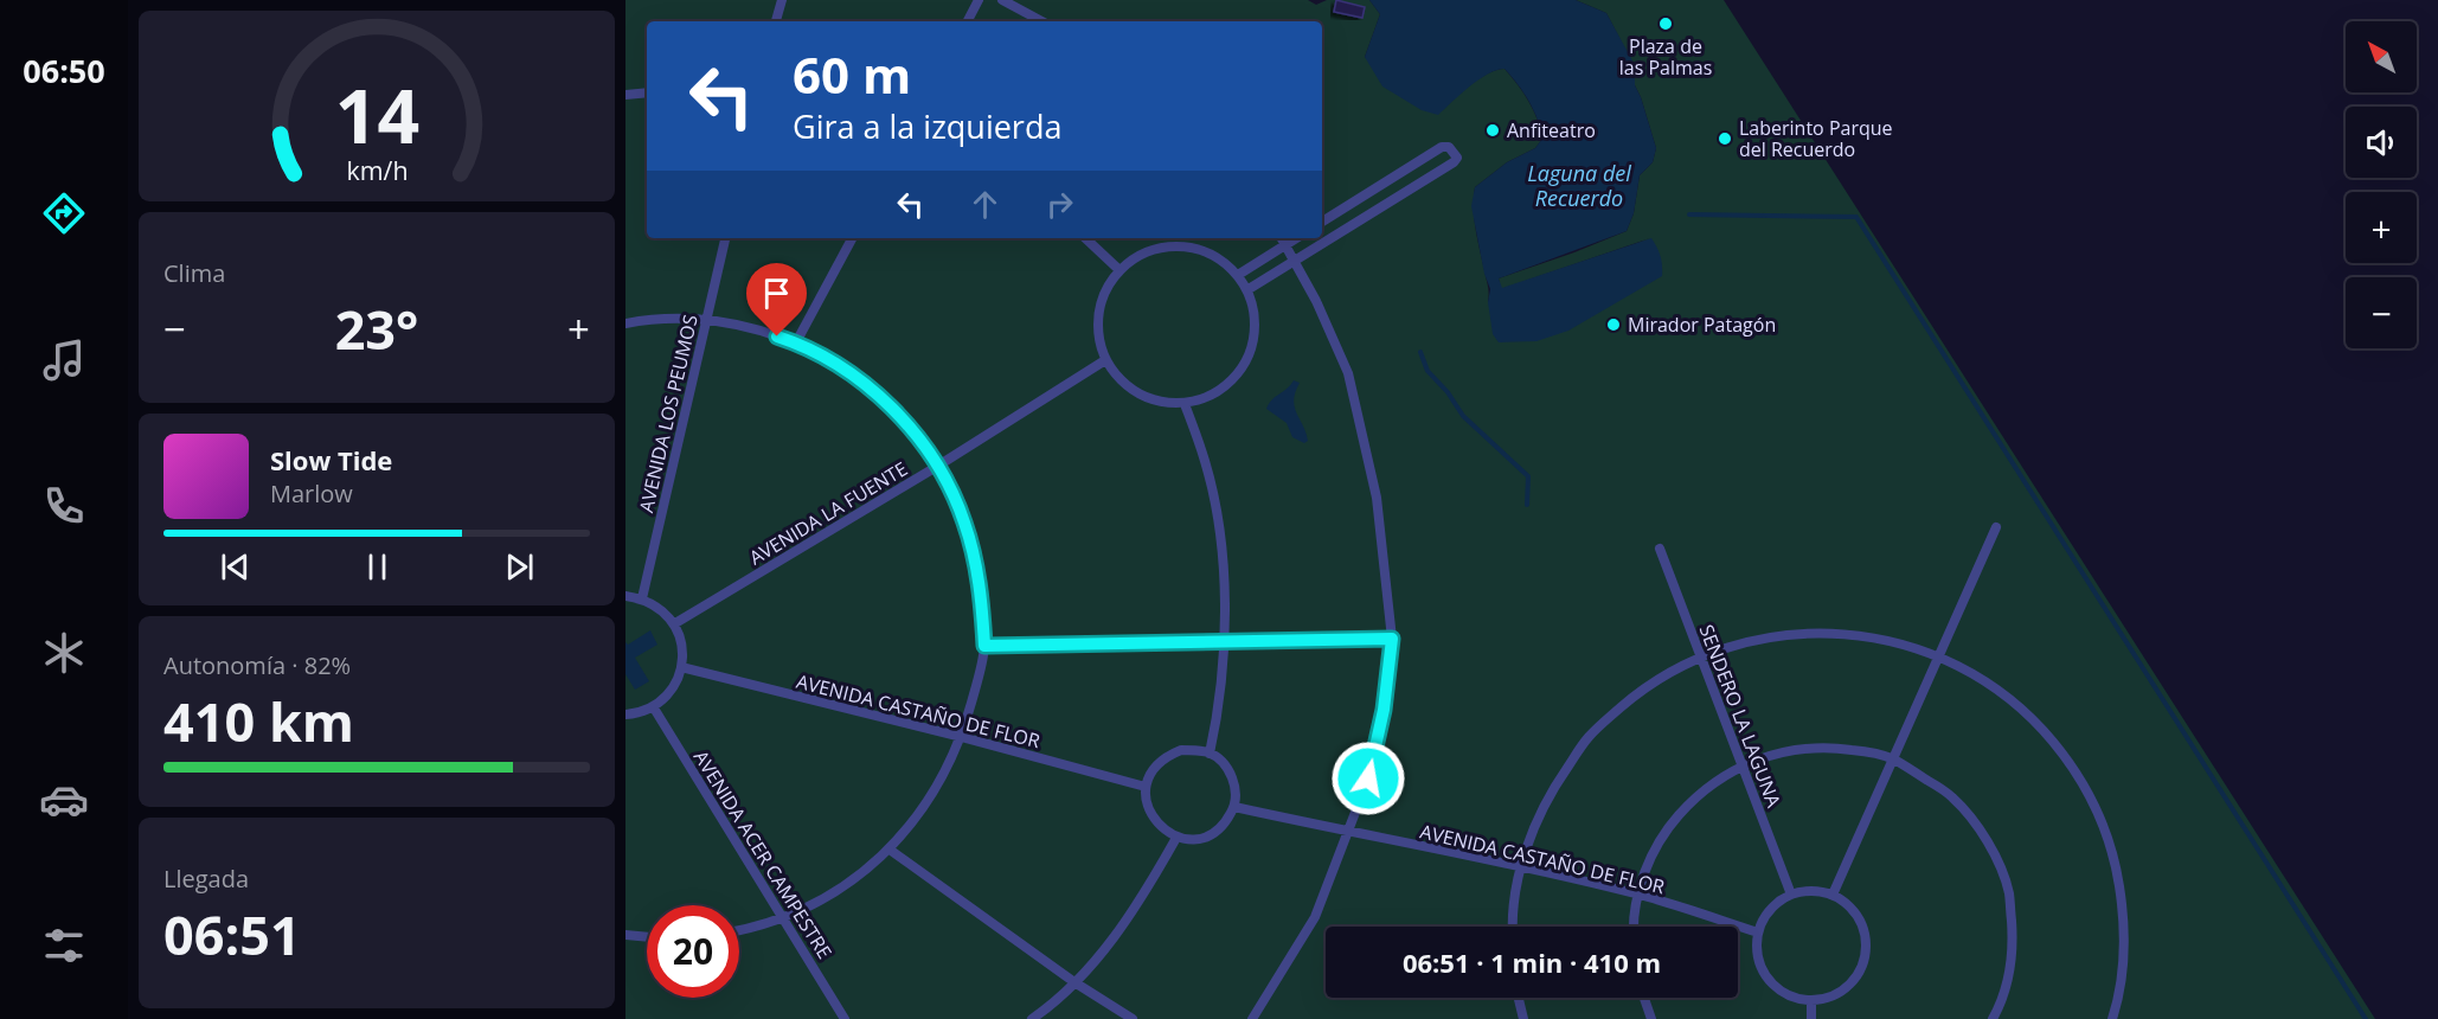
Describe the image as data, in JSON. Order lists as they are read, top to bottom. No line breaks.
{"streets":{"lane":["AVENIDA LOS PEUMOS","AVENIDA LA FUENTE","AVENIDA CASTAÑO DE FLOR","SENDERO LA LAGUNA","AVENIDA ACER CAMPESTRE"]},"crossings":[["AVENIDA CASTAÑO DE FLOR","SENDERO LA LAGUNA"]],"water":["Laguna del Recuerdo"],"places":["Plaza de las Palmas","Anfiteatro","Laberinto Parque del Recuerdo","Mirador Patagón"],"north":"top left","page":{"tabs":"06:50","map_buttons":["+","−"],"turn":["60 m","Gira a la izquierda"],"tile":["Clima",["Autonomía · 82%","410 km"],["Llegada","06:51"]],"heat":["−","23°","+"],"song":["Slow Tide","Marlow"],"limit":"20","trip":"06:51 · 1 min · 410 m","gauge":["14","km/h"]}}
